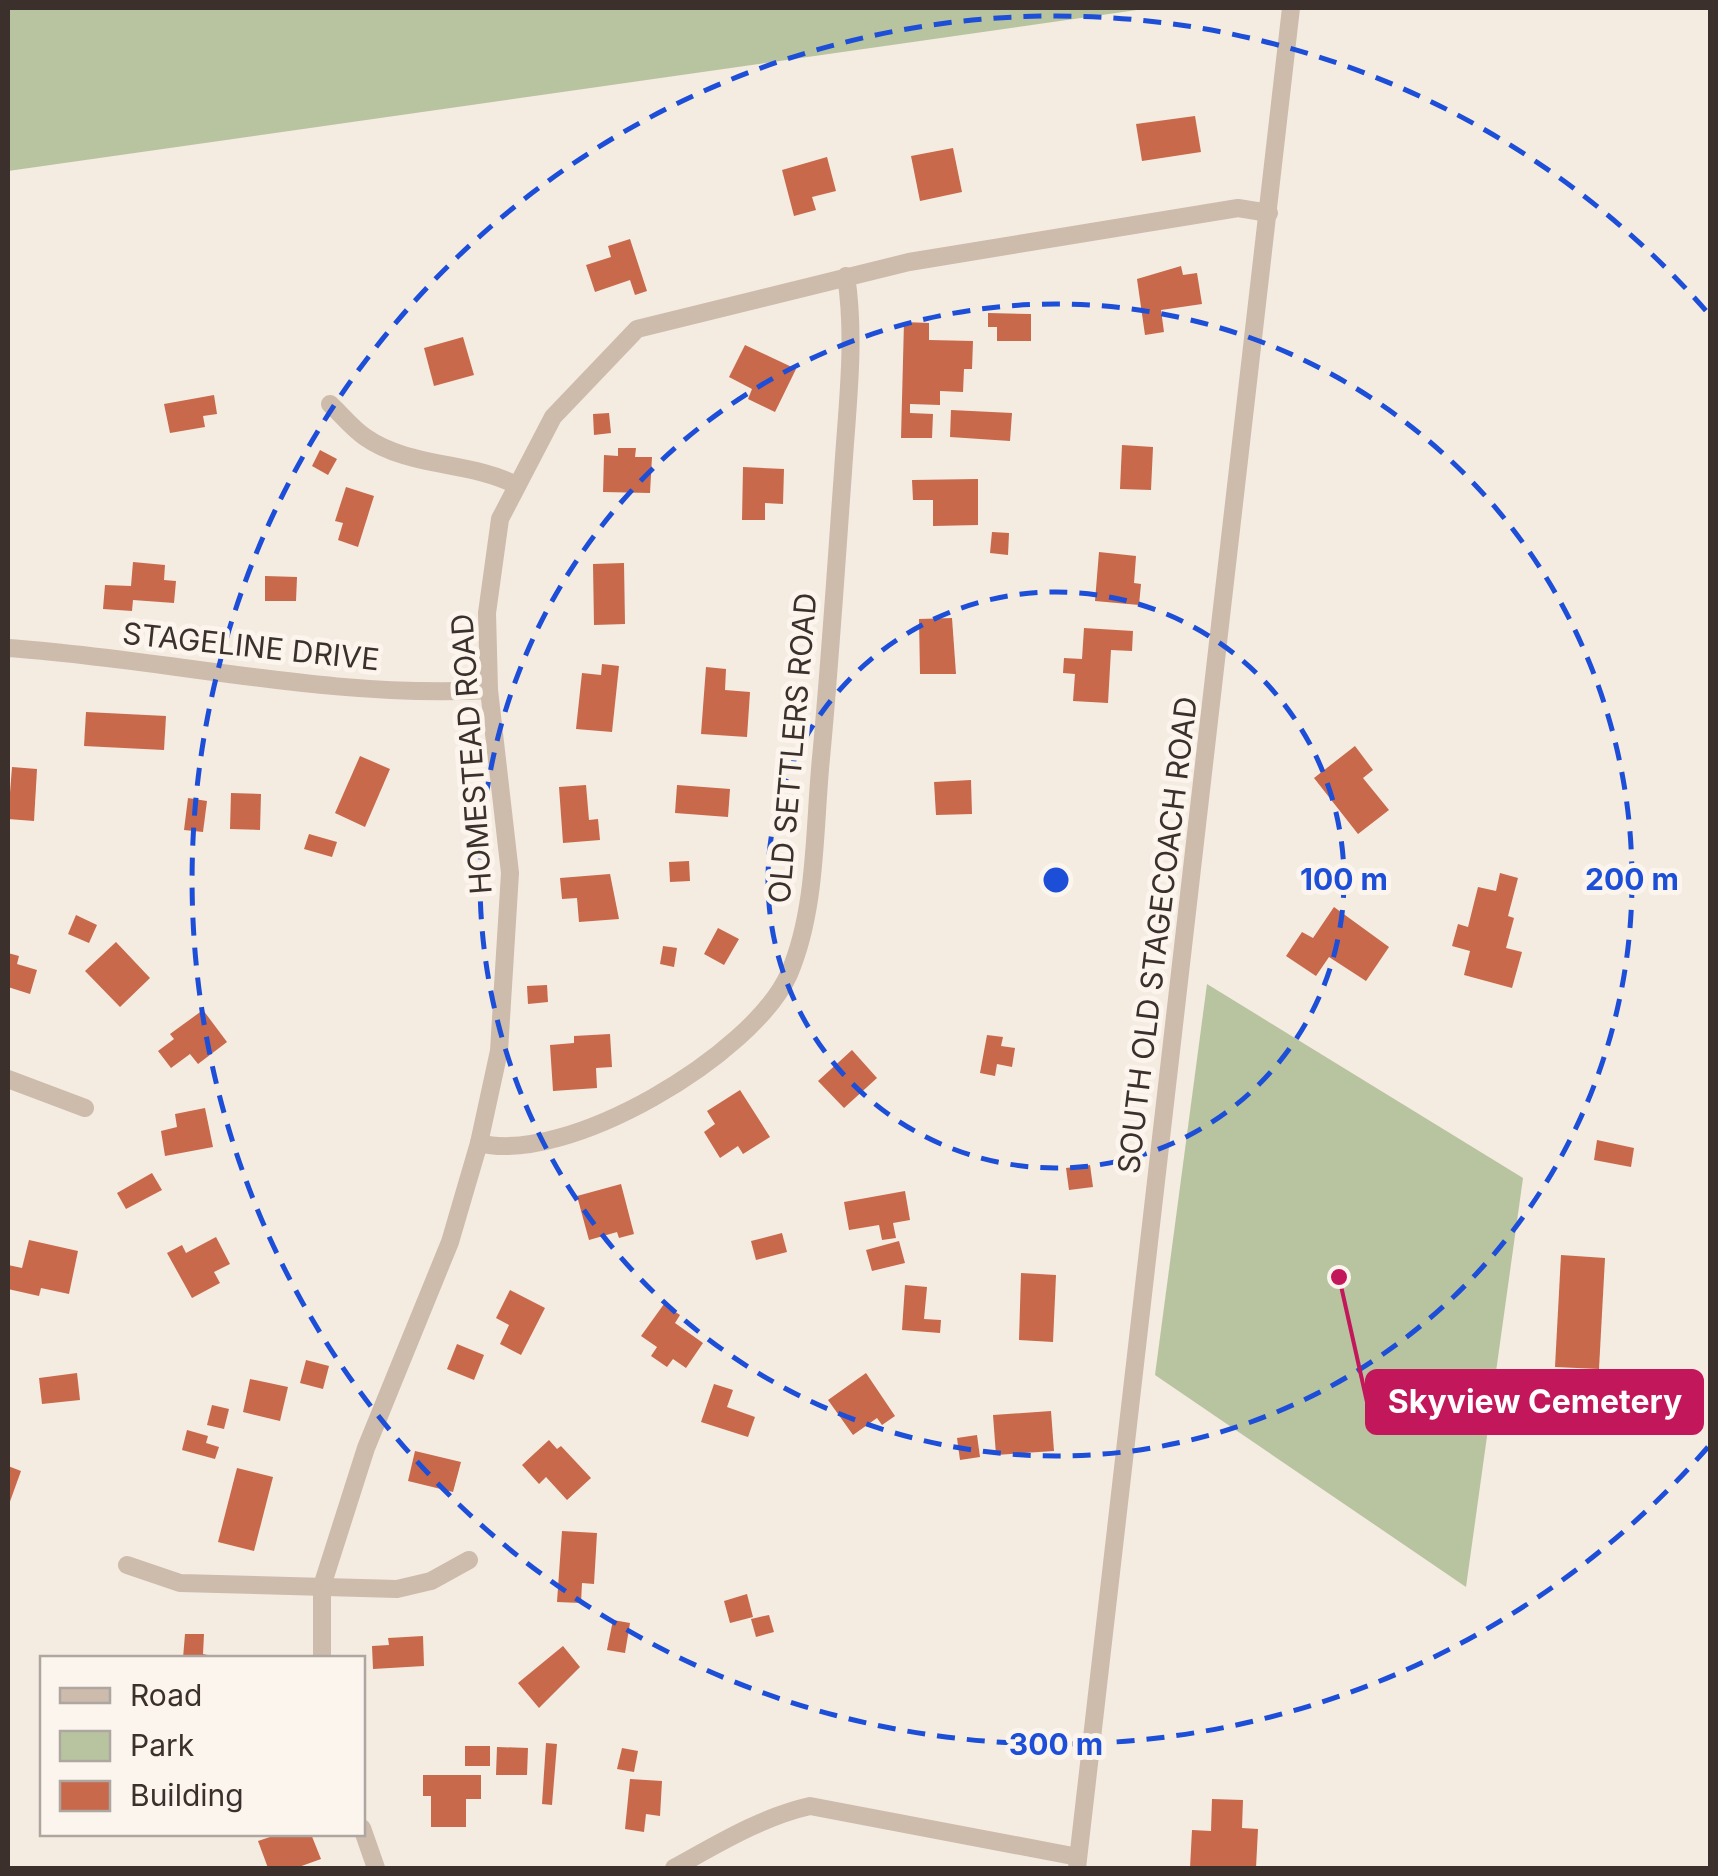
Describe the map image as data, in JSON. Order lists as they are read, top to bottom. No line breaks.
{"streets":{"street":["STAGELINE DRIVE","OLD SETTLERS ROAD","HOMESTEAD ROAD","SOUTH OLD STAGECOACH ROAD"]},"crossings":[["STAGELINE DRIVE","HOMESTEAD ROAD"],["OLD SETTLERS ROAD","HOMESTEAD ROAD"],["HOMESTEAD ROAD","SOUTH OLD STAGECOACH ROAD"]],"places":["Skyview Cemetery"],"legend":["Road","Park","Building"],"rings":["100 m","200 m","300 m"]}
